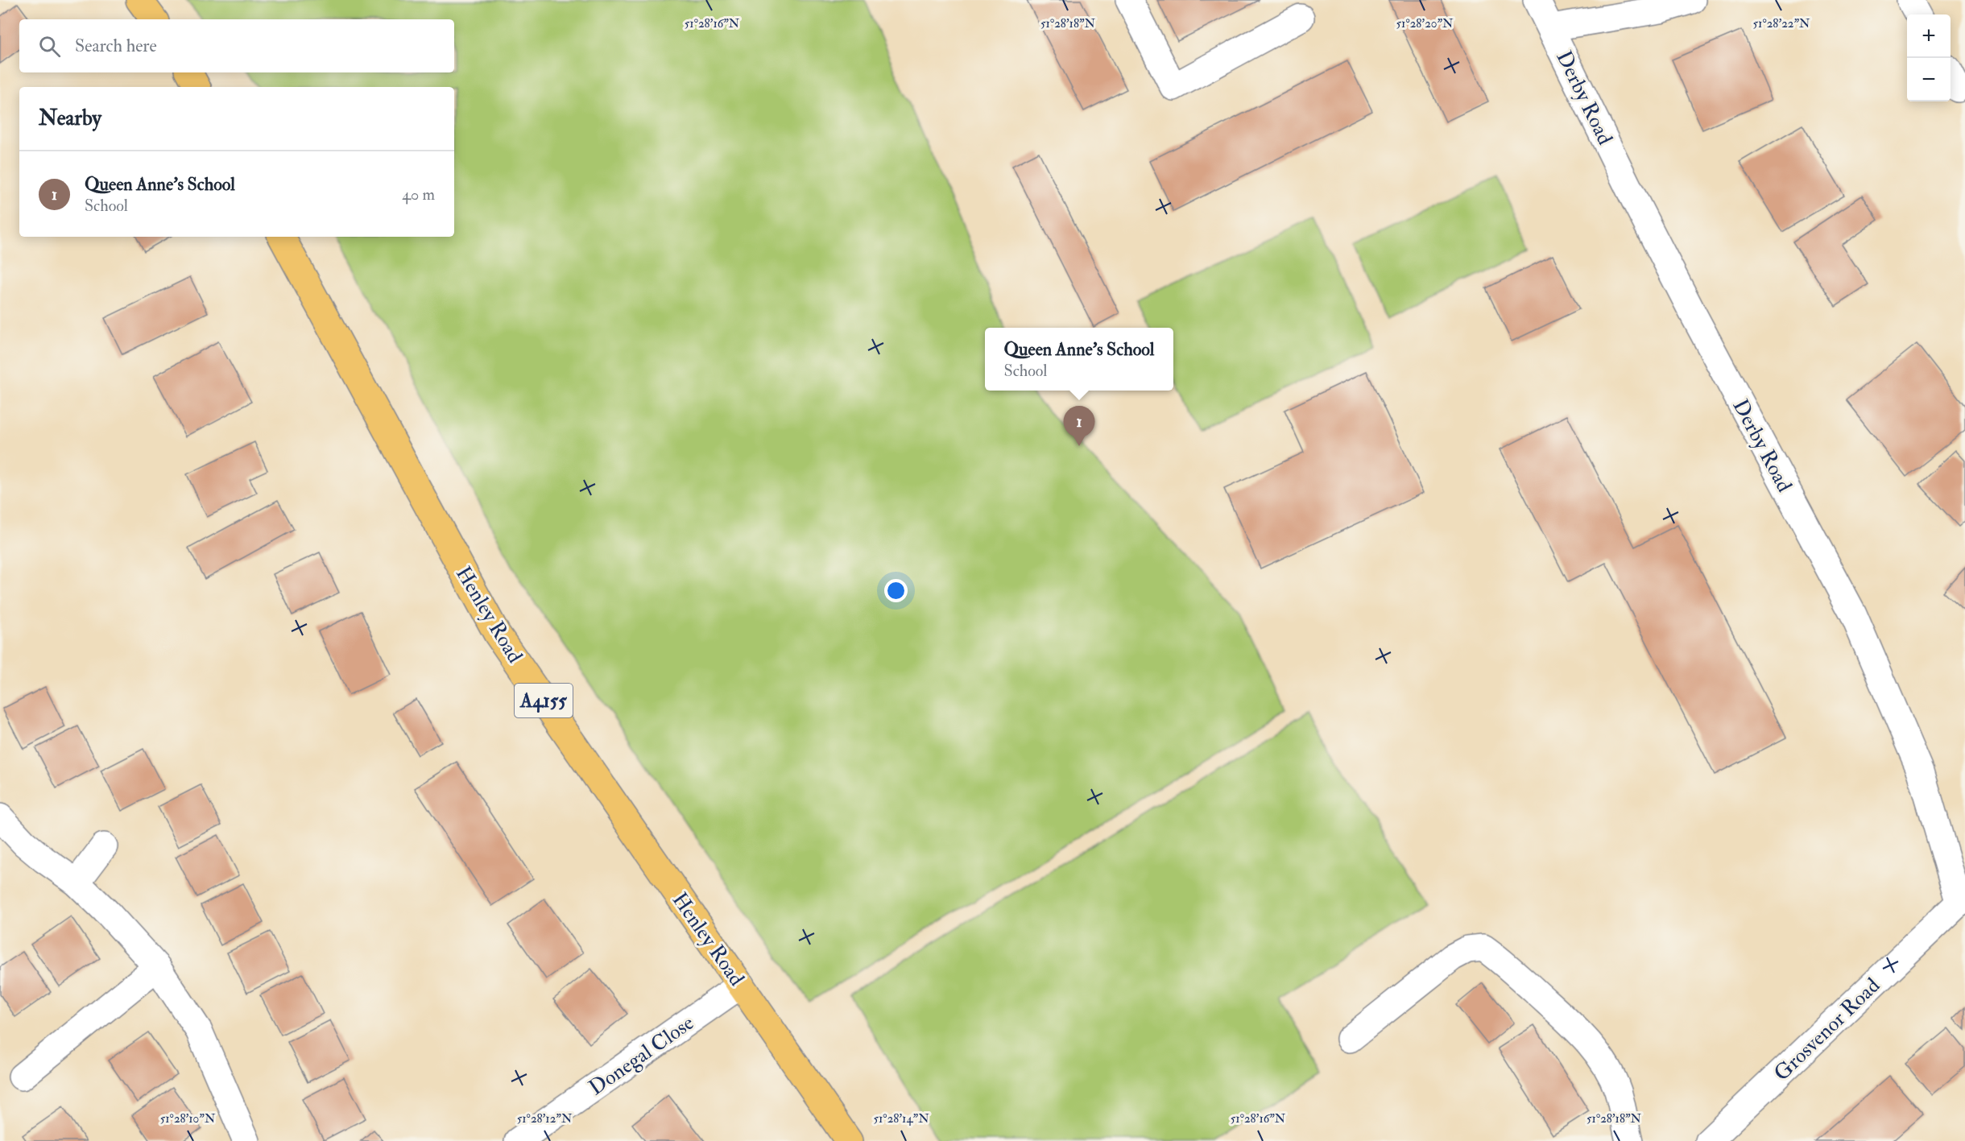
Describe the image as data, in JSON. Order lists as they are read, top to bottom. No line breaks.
{"streets":{"main road":["Henley Road","A4155"],"street":["Derby Road","Grosvenor Road","Donegal Close"]},"crossings":[["Derby Road","Grosvenor Road"],["Henley Road","Donegal Close"]],"page":{"map_buttons":["+","−"],"search":"Search here","heading":"Nearby","list":[{"mark":"1","name":"Queen Anne's School","note":"School","value":"40 m"}],"popup":["Queen Anne's School","School"],"pins":"1"},"coordinates":["51°28'22\"N","51°28'16\"N","51°28'18\"N","51°28'20\"N","51°28'10\"N","51°28'12\"N","51°28'14\"N"]}
